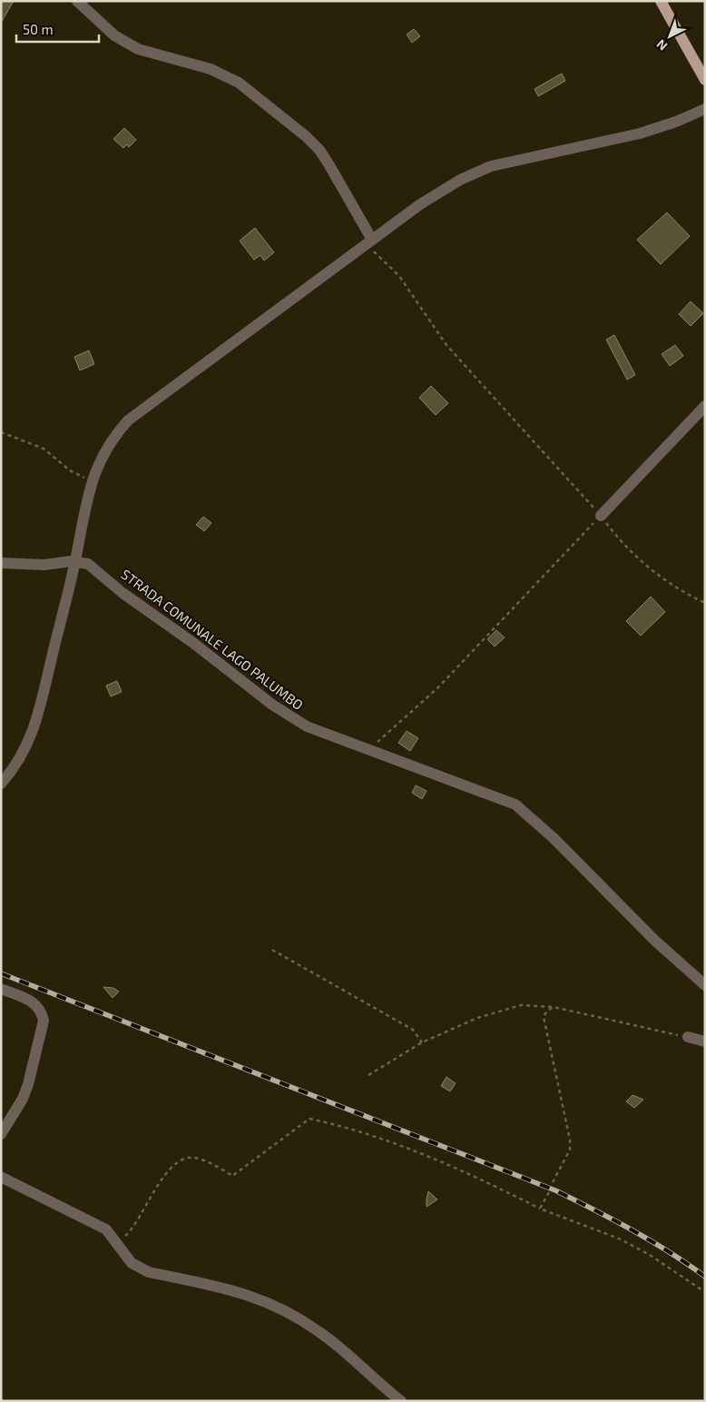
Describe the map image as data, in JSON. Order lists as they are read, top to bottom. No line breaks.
{"streets":{"street":["STRADA COMUNALE LAGO PALUMBO"]},"scale_bar":"50 m","north":"bottom left"}
